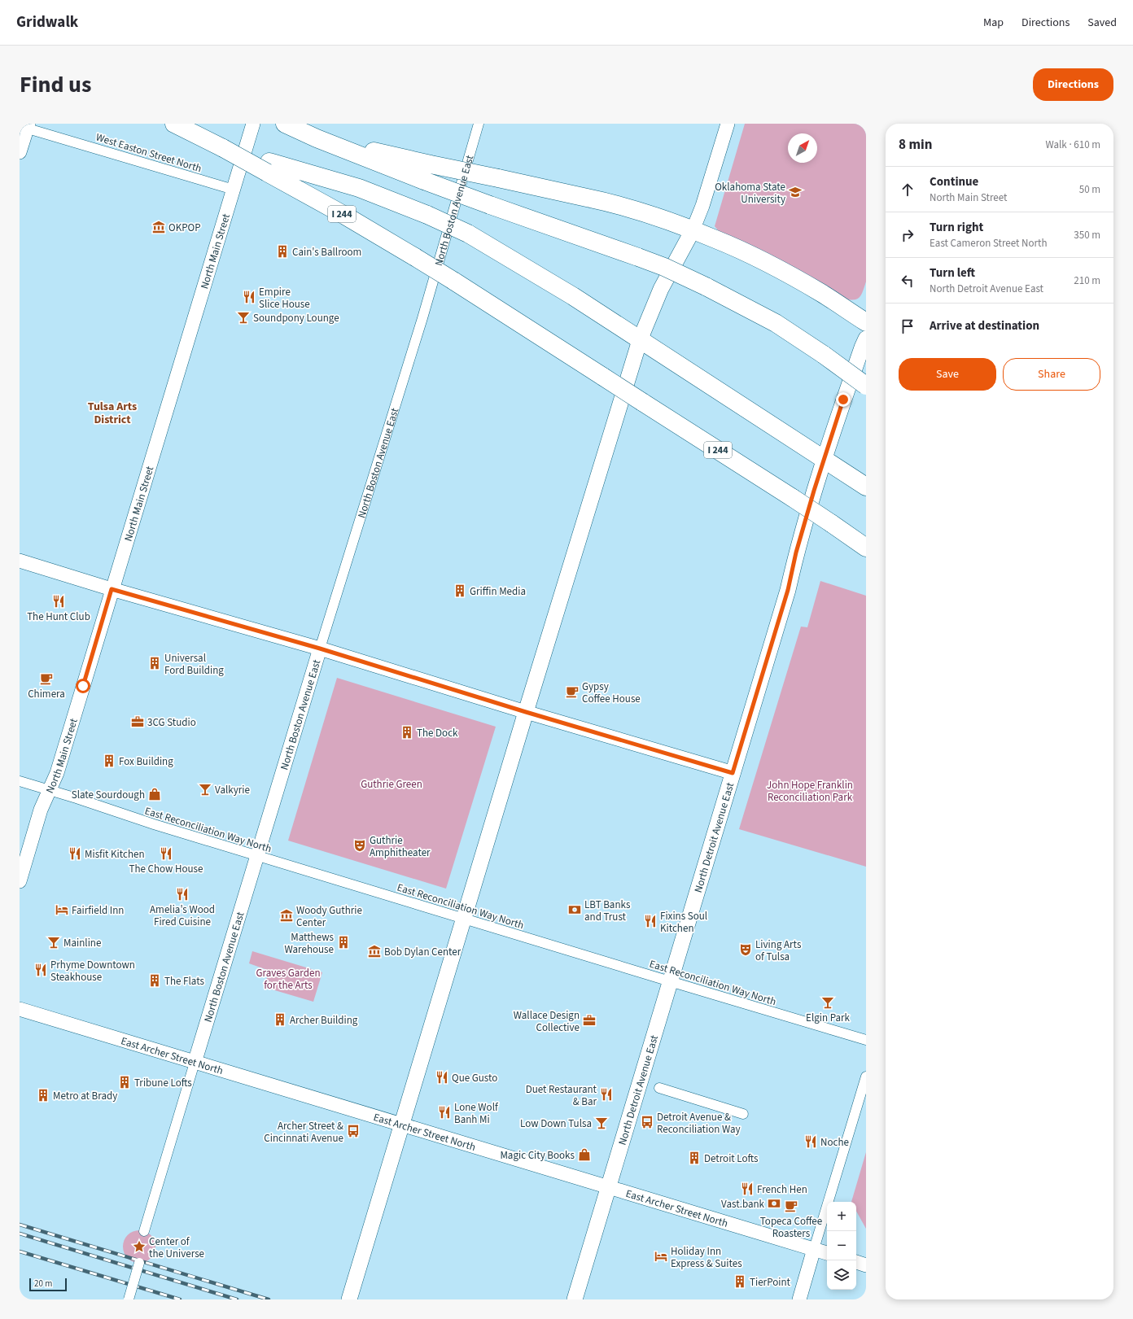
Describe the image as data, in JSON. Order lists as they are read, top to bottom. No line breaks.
{"streets":{"highway":["I 244"],"main road":["North Detroit Avenue East"],"street":["West Easton Street North","North Boston Avenue East","North Main Street","East Reconciliation Way North","East Archer Street North"]},"crossings":[["West Easton Street North","North Main Street"],["North Boston Avenue East","East Reconciliation Way North"],["North Boston Avenue East","East Archer Street North"],["North Main Street","East Reconciliation Way North"],["East Reconciliation Way North","North Detroit Avenue East"],["North Detroit Avenue East","East Archer Street North"]],"districts":["Tulsa Arts District"],"parks":["Guthrie Green","John Hope Franklin Reconciliation Park","Graves Garden for the Arts"],"places":{"school or university":["Oklahoma State University"],"museum":["OKPOP","Woody Guthrie Center","Bob Dylan Center"],"building":["Cain's Ballroom","Griffin Media","Universal Ford Building","The Dock","Fox Building","Matthews Warehouse","The Flats","Archer Building","Tribune Lofts","Metro at Brady","Detroit Lofts","TierPoint"],"restaurant":["Empire Slice House","The Hunt Club","Misfit Kitchen","The Chow House","Amelia's Wood Fired Cuisine","Fixins Soul Kitchen","Prhyme Downtown Steakhouse","Que Gusto","Duet Restaurant & Bar","Lone Wolf Banh Mi","Noche","French Hen"],"bar":["Soundpony Lounge","Valkyrie","Mainline","Elgin Park","Low Down Tulsa"],"cafe":["Chimera","Gypsy Coffee House","Topeca Coffee Roasters"],"office":["3CG Studio","Wallace Design Collective"],"shop":["Slate Sourdough","Magic City Books"],"theatre":["Guthrie Amphitheater","Living Arts of Tulsa"],"hotel":["Fairfield Inn","Holiday Inn Express & Suites"],"bank":["LBT Banks and Trust","Vast.bank"],"bus stop":["Detroit Avenue & Reconciliation Way","Archer Street & Cincinnati Avenue"],"place":["Center of the Universe"]},"scale_bar":"20 m","north":"top right","page":{"header":"Gridwalk","nav":["Map","Directions","Saved"],"title":"Find us","buttons":["Directions",["Save","Share"]],"heading":["8 min","Walk · 610 m"],"list":[["Continue","North Main Street","50 m"],["Turn right","East Cameron Street North","350 m"],["Turn left","North Detroit Avenue East","210 m"],"Arrive at destination"],"map_buttons":["+","−"],"scale":"20 m"}}
